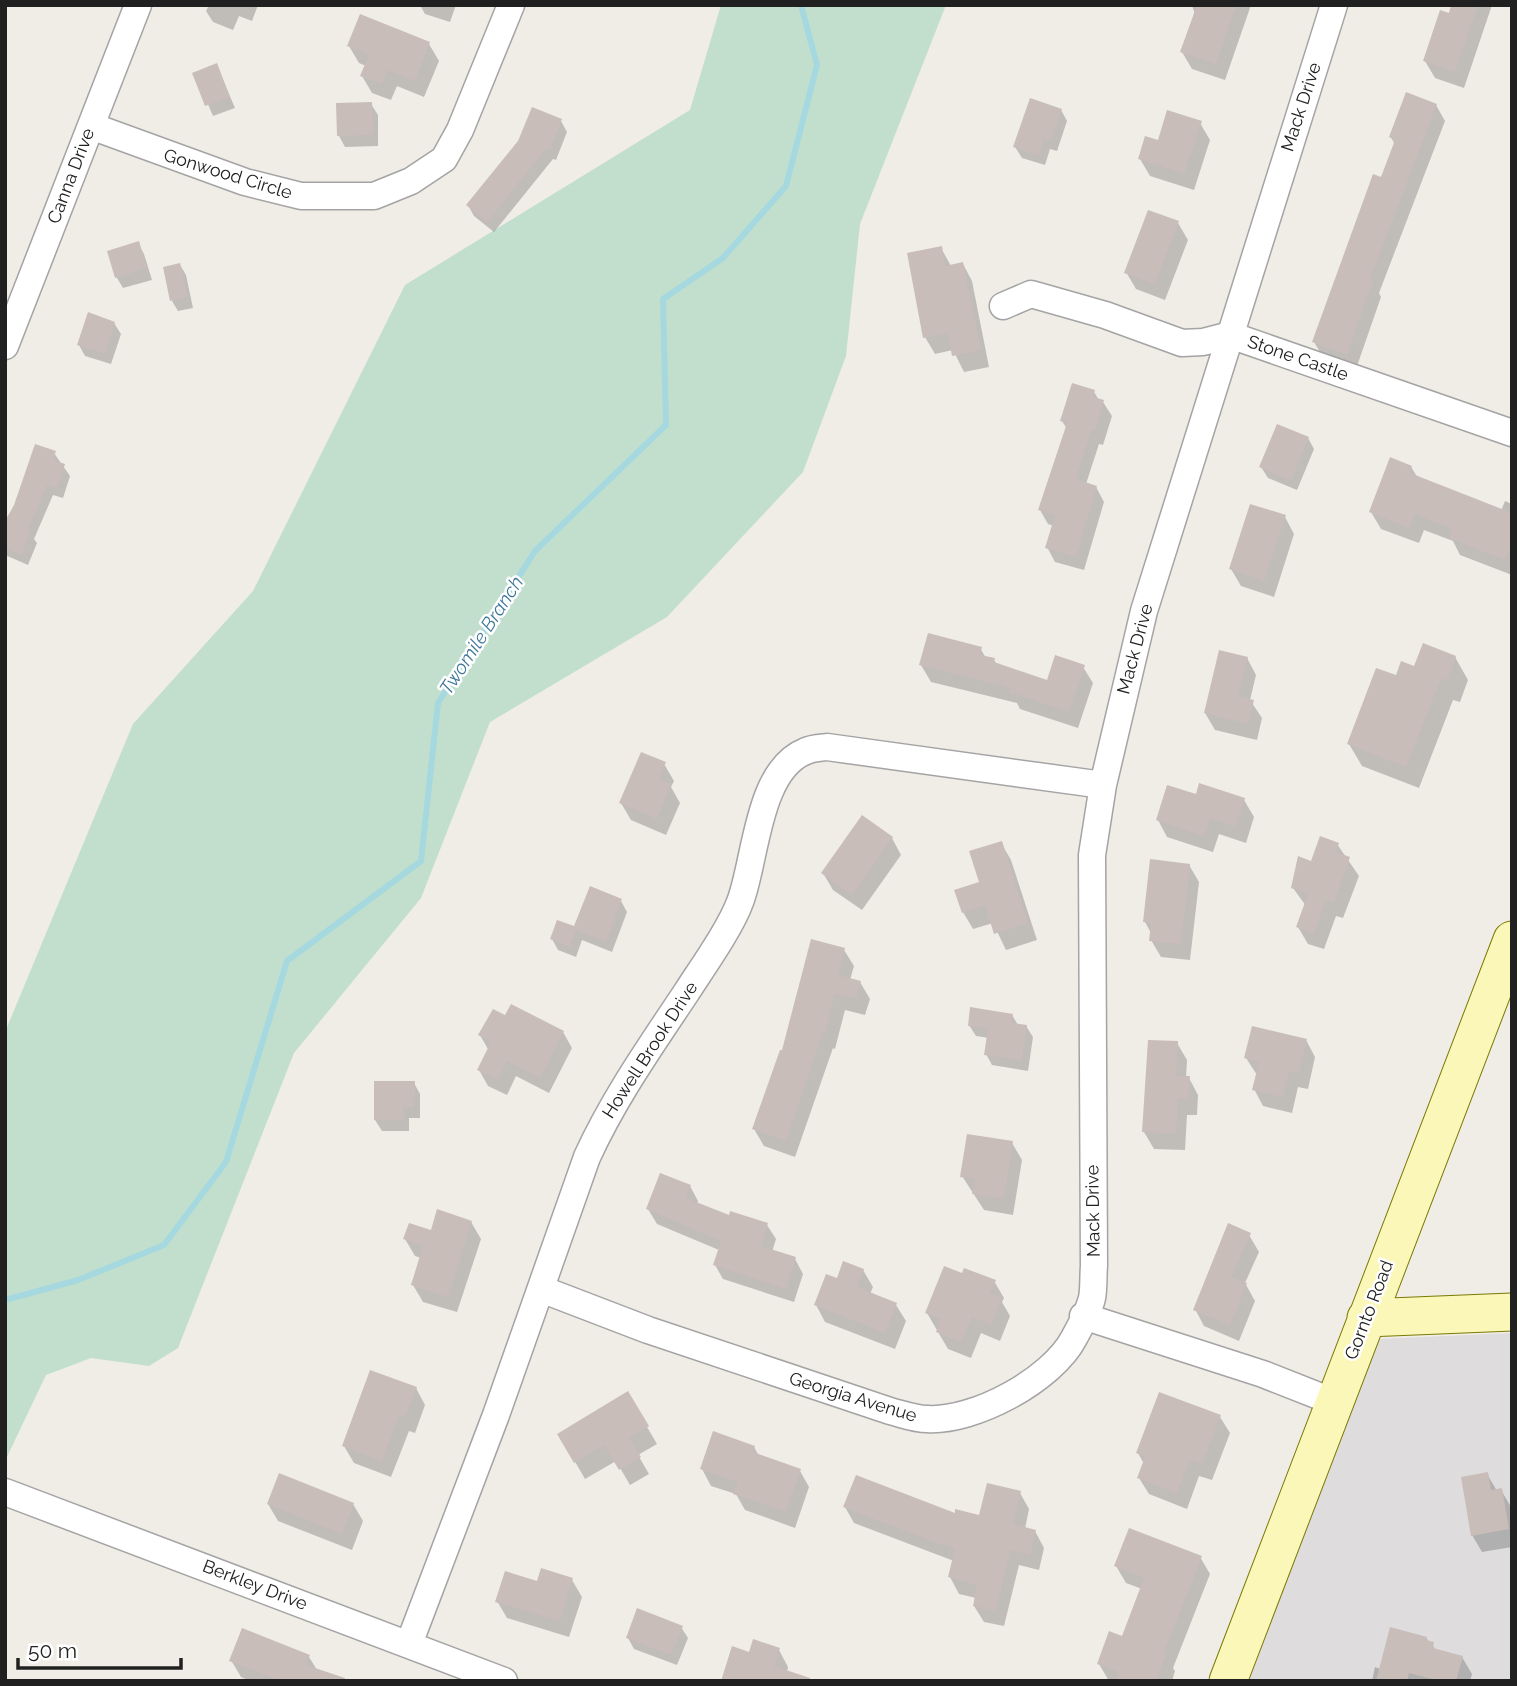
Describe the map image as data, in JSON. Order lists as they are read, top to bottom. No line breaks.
{"streets":{"main road":["Gornto Road"],"street":["Mack Drive","Gonwood Circle","Canna Drive","Stone Castle","Howell Brook Drive","Georgia Avenue","Berkley Drive"]},"crossings":[["Mack Drive","Stone Castle"],["Mack Drive","Howell Brook Drive"],["Mack Drive","Georgia Avenue"],["Gonwood Circle","Canna Drive"],["Howell Brook Drive","Georgia Avenue"],["Howell Brook Drive","Berkley Drive"]],"water":["Twomile Branch"],"scale_bar":"50 m"}
